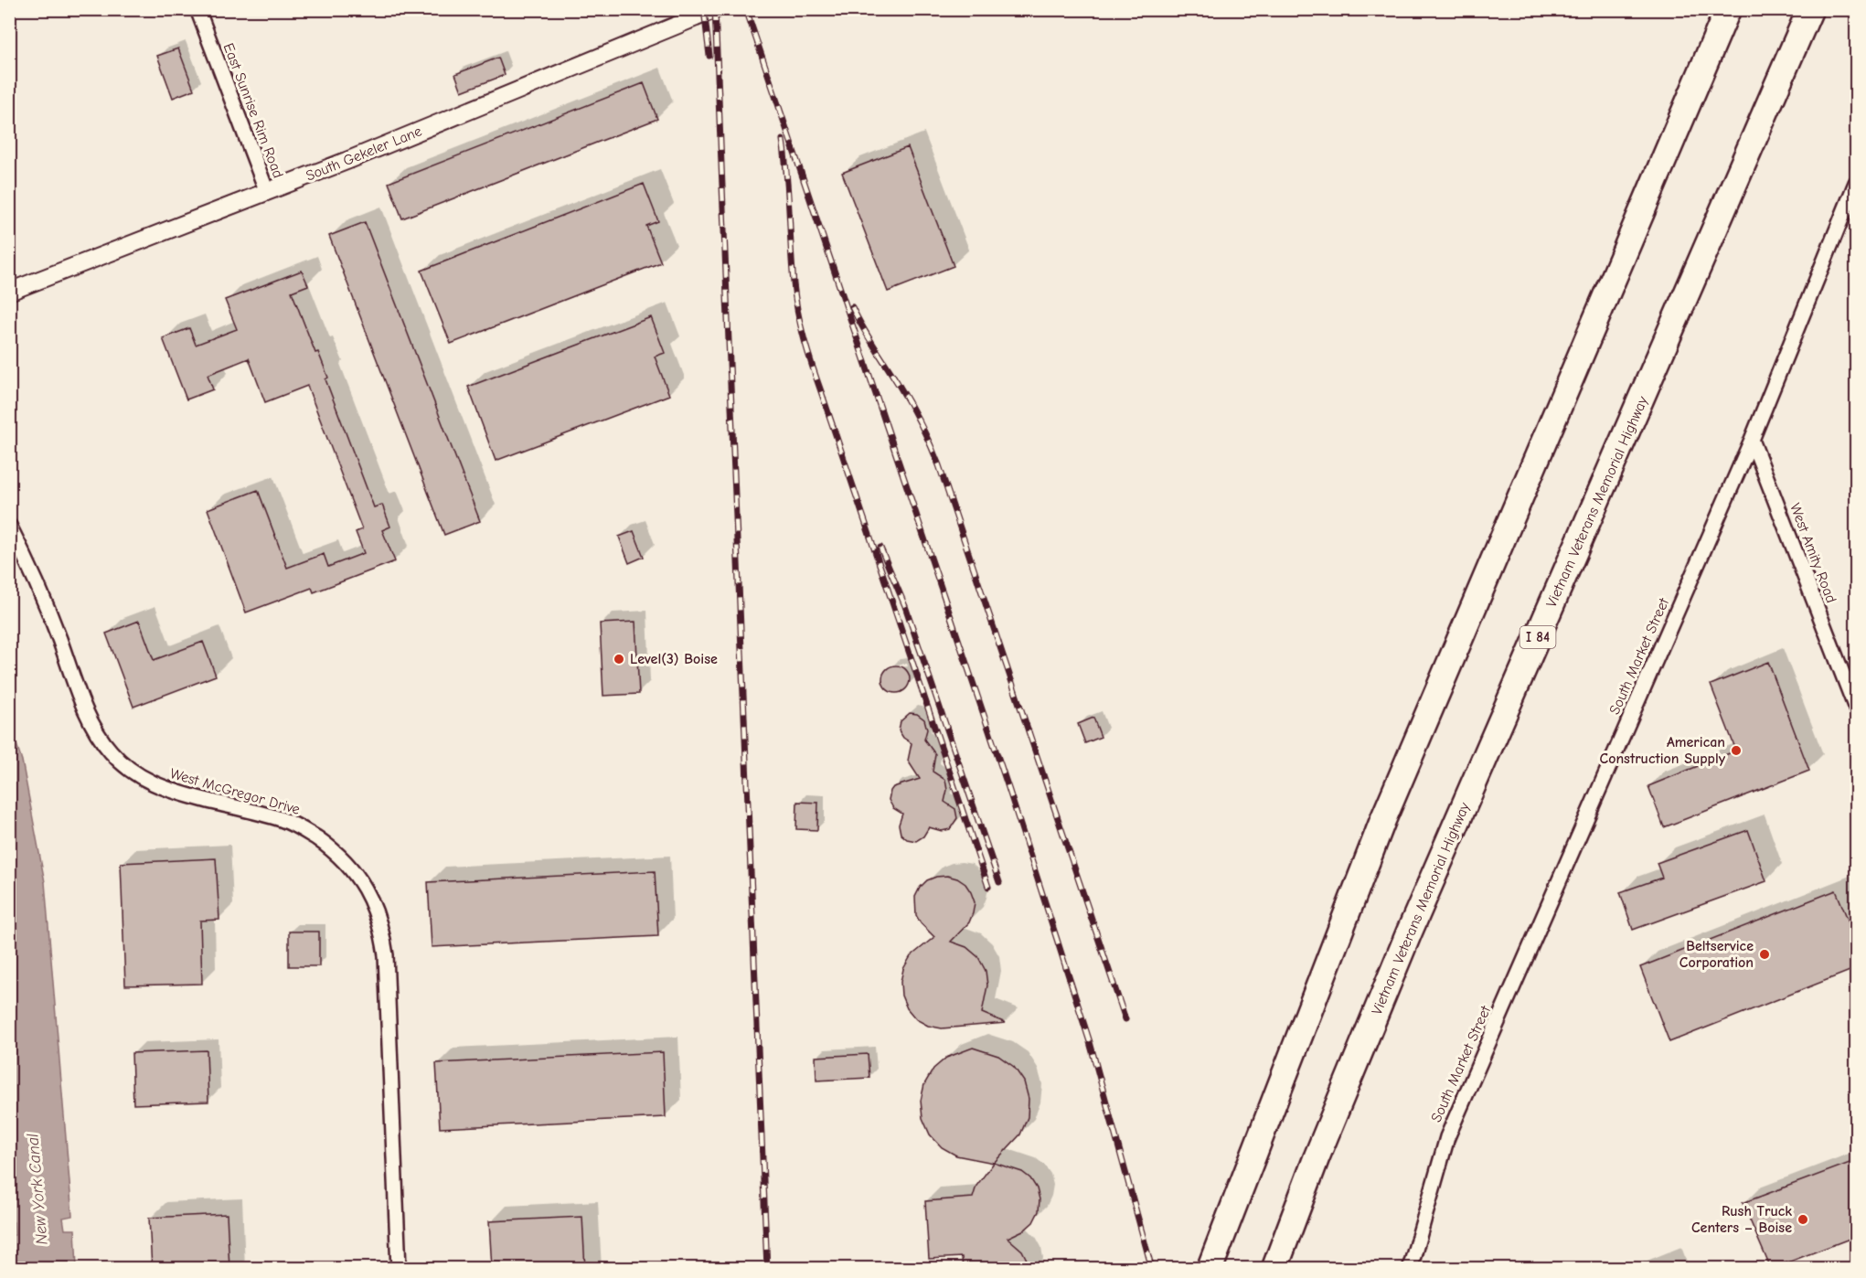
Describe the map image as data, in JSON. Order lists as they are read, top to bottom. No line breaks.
{"streets":{"highway":["Vietnam Veterans Memorial Highway","I 84"],"street":["East Sunrise Rim Road","South Gekeler Lane","West Amity Road","South Market Street","West McGregor Drive"]},"crossings":[["East Sunrise Rim Road","South Gekeler Lane"],["West Amity Road","South Market Street"]],"water":["New York Canal"],"places":["Level(3) Boise","American Construction Supply","Beltservice Corporation","Rush Truck Centers – Boise"]}
